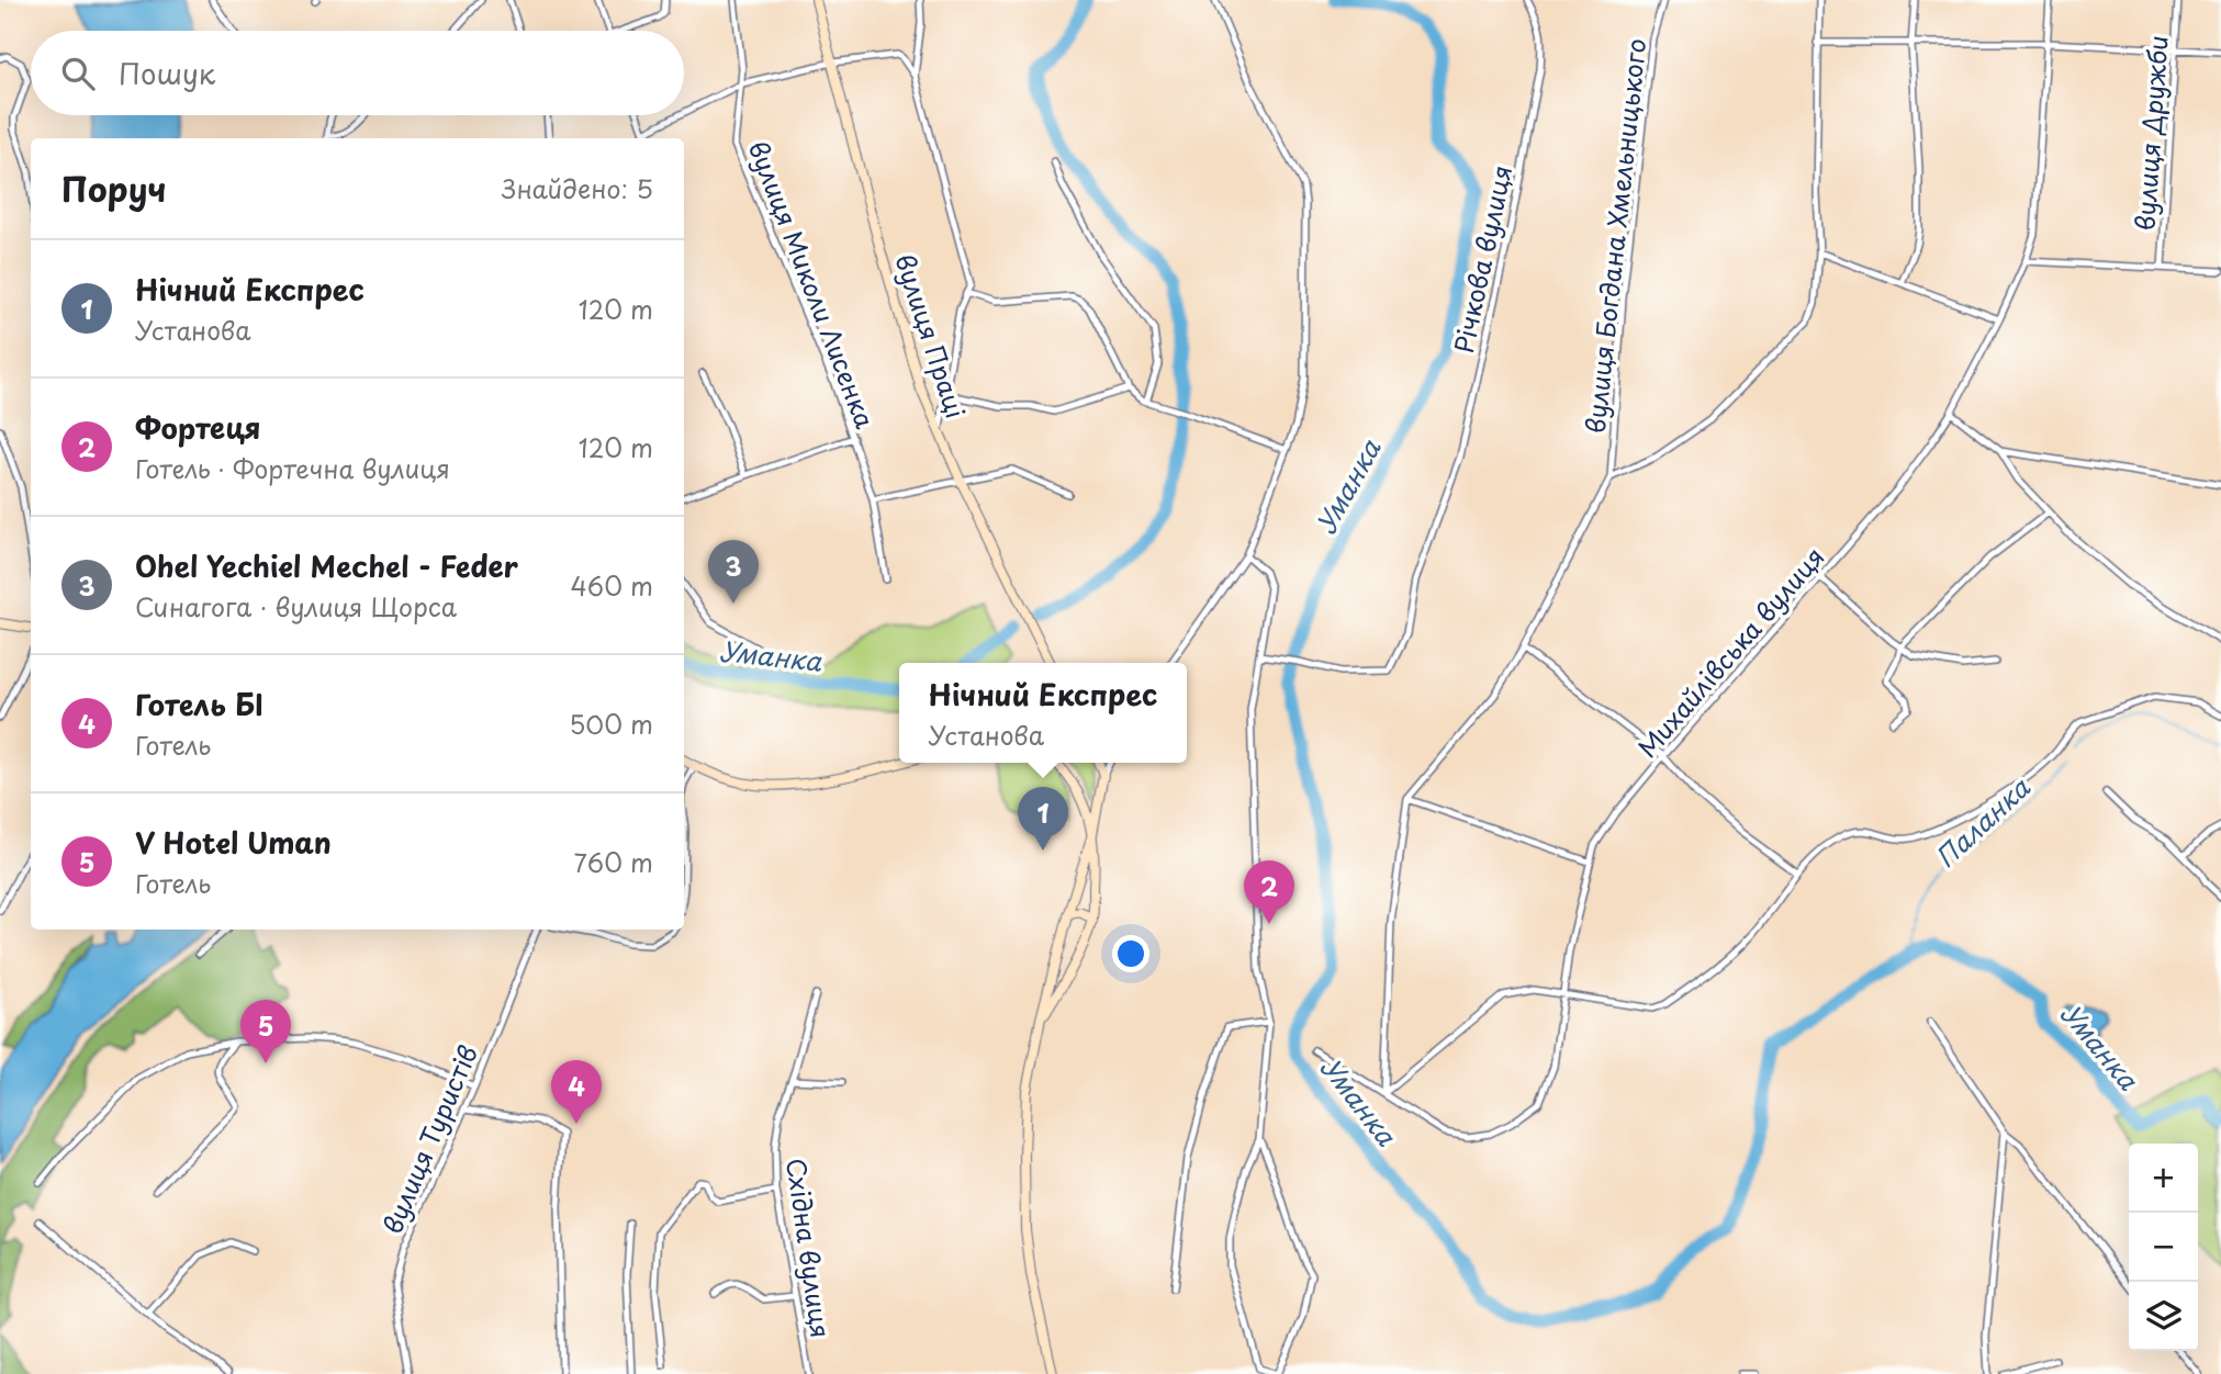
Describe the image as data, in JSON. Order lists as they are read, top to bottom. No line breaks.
{"streets":{"main road":["вулиця Праці"],"street":["вулиця Дружби","вулиця Богдана Хмельницького","Річкова вулиця","вулиця Миколи Лисенка","Михайлівська вулиця","вулиця Туристів","Східна вулиця"]},"water":["Уманка","Паланка"],"page":{"search":"Пошук","heading":["Поруч","Знайдено: 5"],"list":[{"mark":"1","name":"Нічний Експрес","note":"Установа","value":"120 m"},{"mark":"2","name":"Фортеця","note":"Готель · Фортечна вулиця","value":"120 m"},{"mark":"3","name":"Ohel Yechiel Mechel - Feder","note":"Синагога · вулиця Щорса","value":"460 m"},{"mark":"4","name":"Готель БІ","note":"Готель","value":"500 m"},{"mark":"5","name":"V Hotel Uman","note":"Готель","value":"760 m"}],"pins":["3","1","2","5","4"],"popup":["Нічний Експрес","Установа"],"map_buttons":["+","−"]}}
